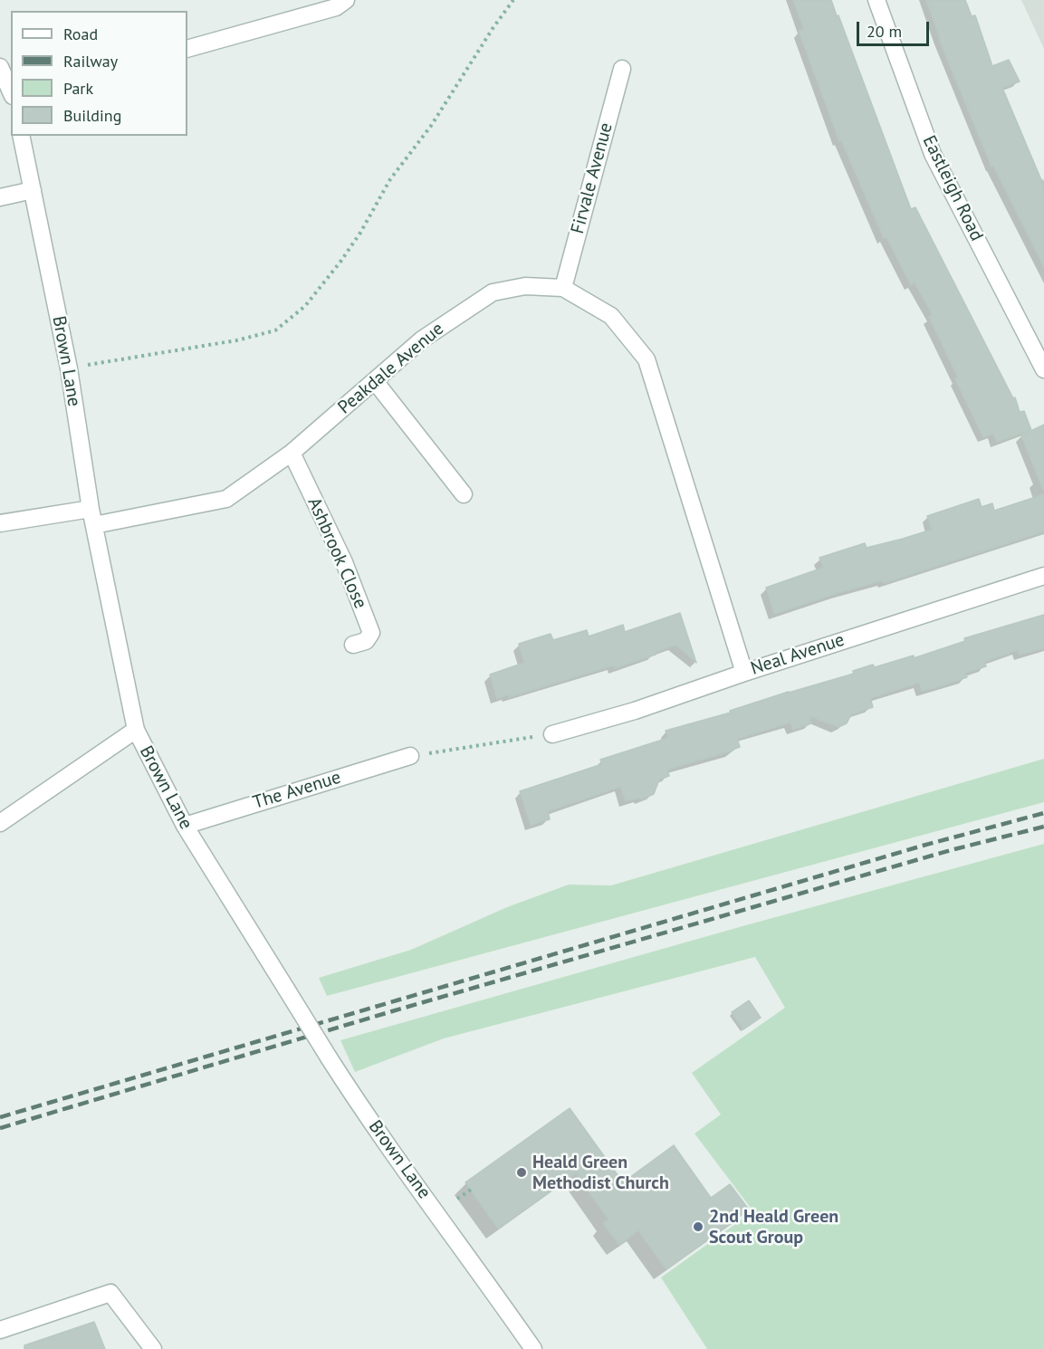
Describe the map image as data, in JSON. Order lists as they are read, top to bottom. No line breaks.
{"streets":{"street":["Firvale Avenue","Eastleigh Road","Brown Lane","Peakdale Avenue","Ashbrook Close","Neal Avenue","The Avenue"]},"crossings":[["Firvale Avenue","Peakdale Avenue"],["Brown Lane","Peakdale Avenue"],["Brown Lane","The Avenue"],["Peakdale Avenue","Ashbrook Close"],["Peakdale Avenue","Neal Avenue"]],"places":["Heald Green Methodist Church","2nd Heald Green Scout Group"],"legend":["Road","Railway","Park","Building"],"scale_bar":"20 m"}
